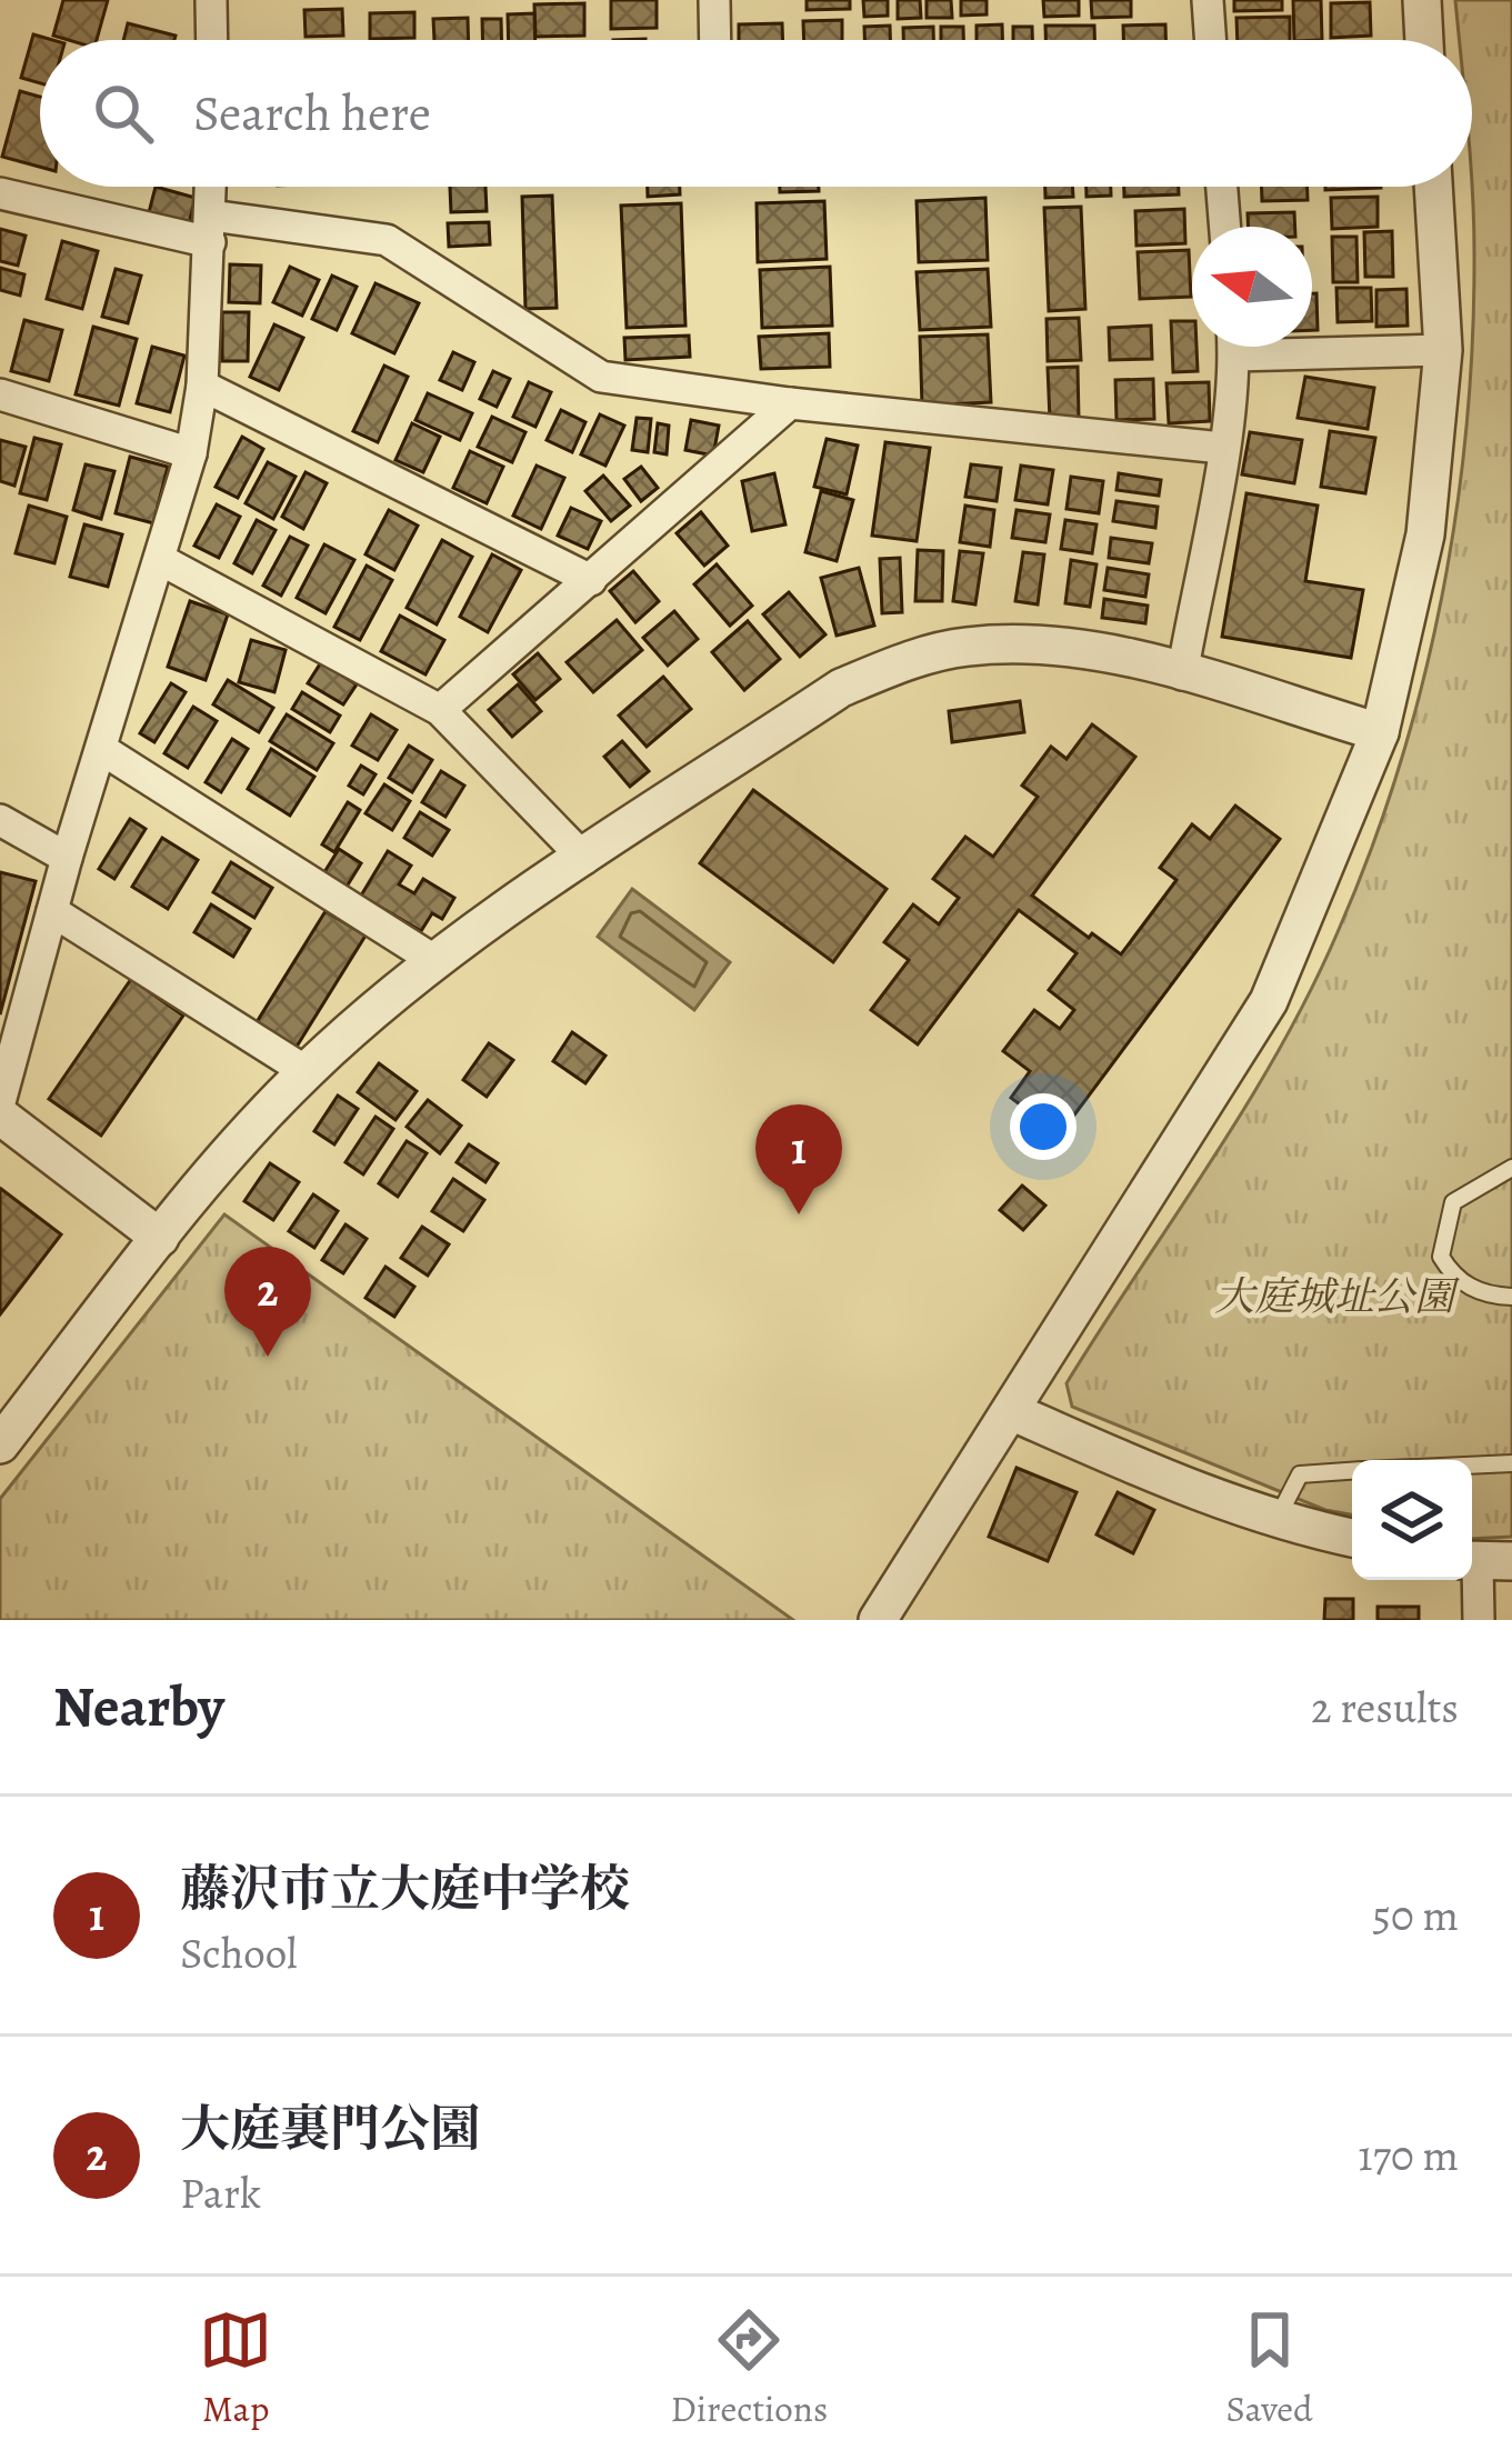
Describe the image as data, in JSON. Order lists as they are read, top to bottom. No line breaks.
{"parks":["大庭城址公園"],"north":"left","page":{"search":"Search here","pins":["1","2"],"heading":["Nearby","2 results"],"list":[{"mark":"1","name":"藤沢市立大庭中学校","note":"School","value":"50 m"},{"mark":"2","name":"大庭裏門公園","note":"Park","value":"170 m"}],"nav":["Map","Directions","Saved"]}}
